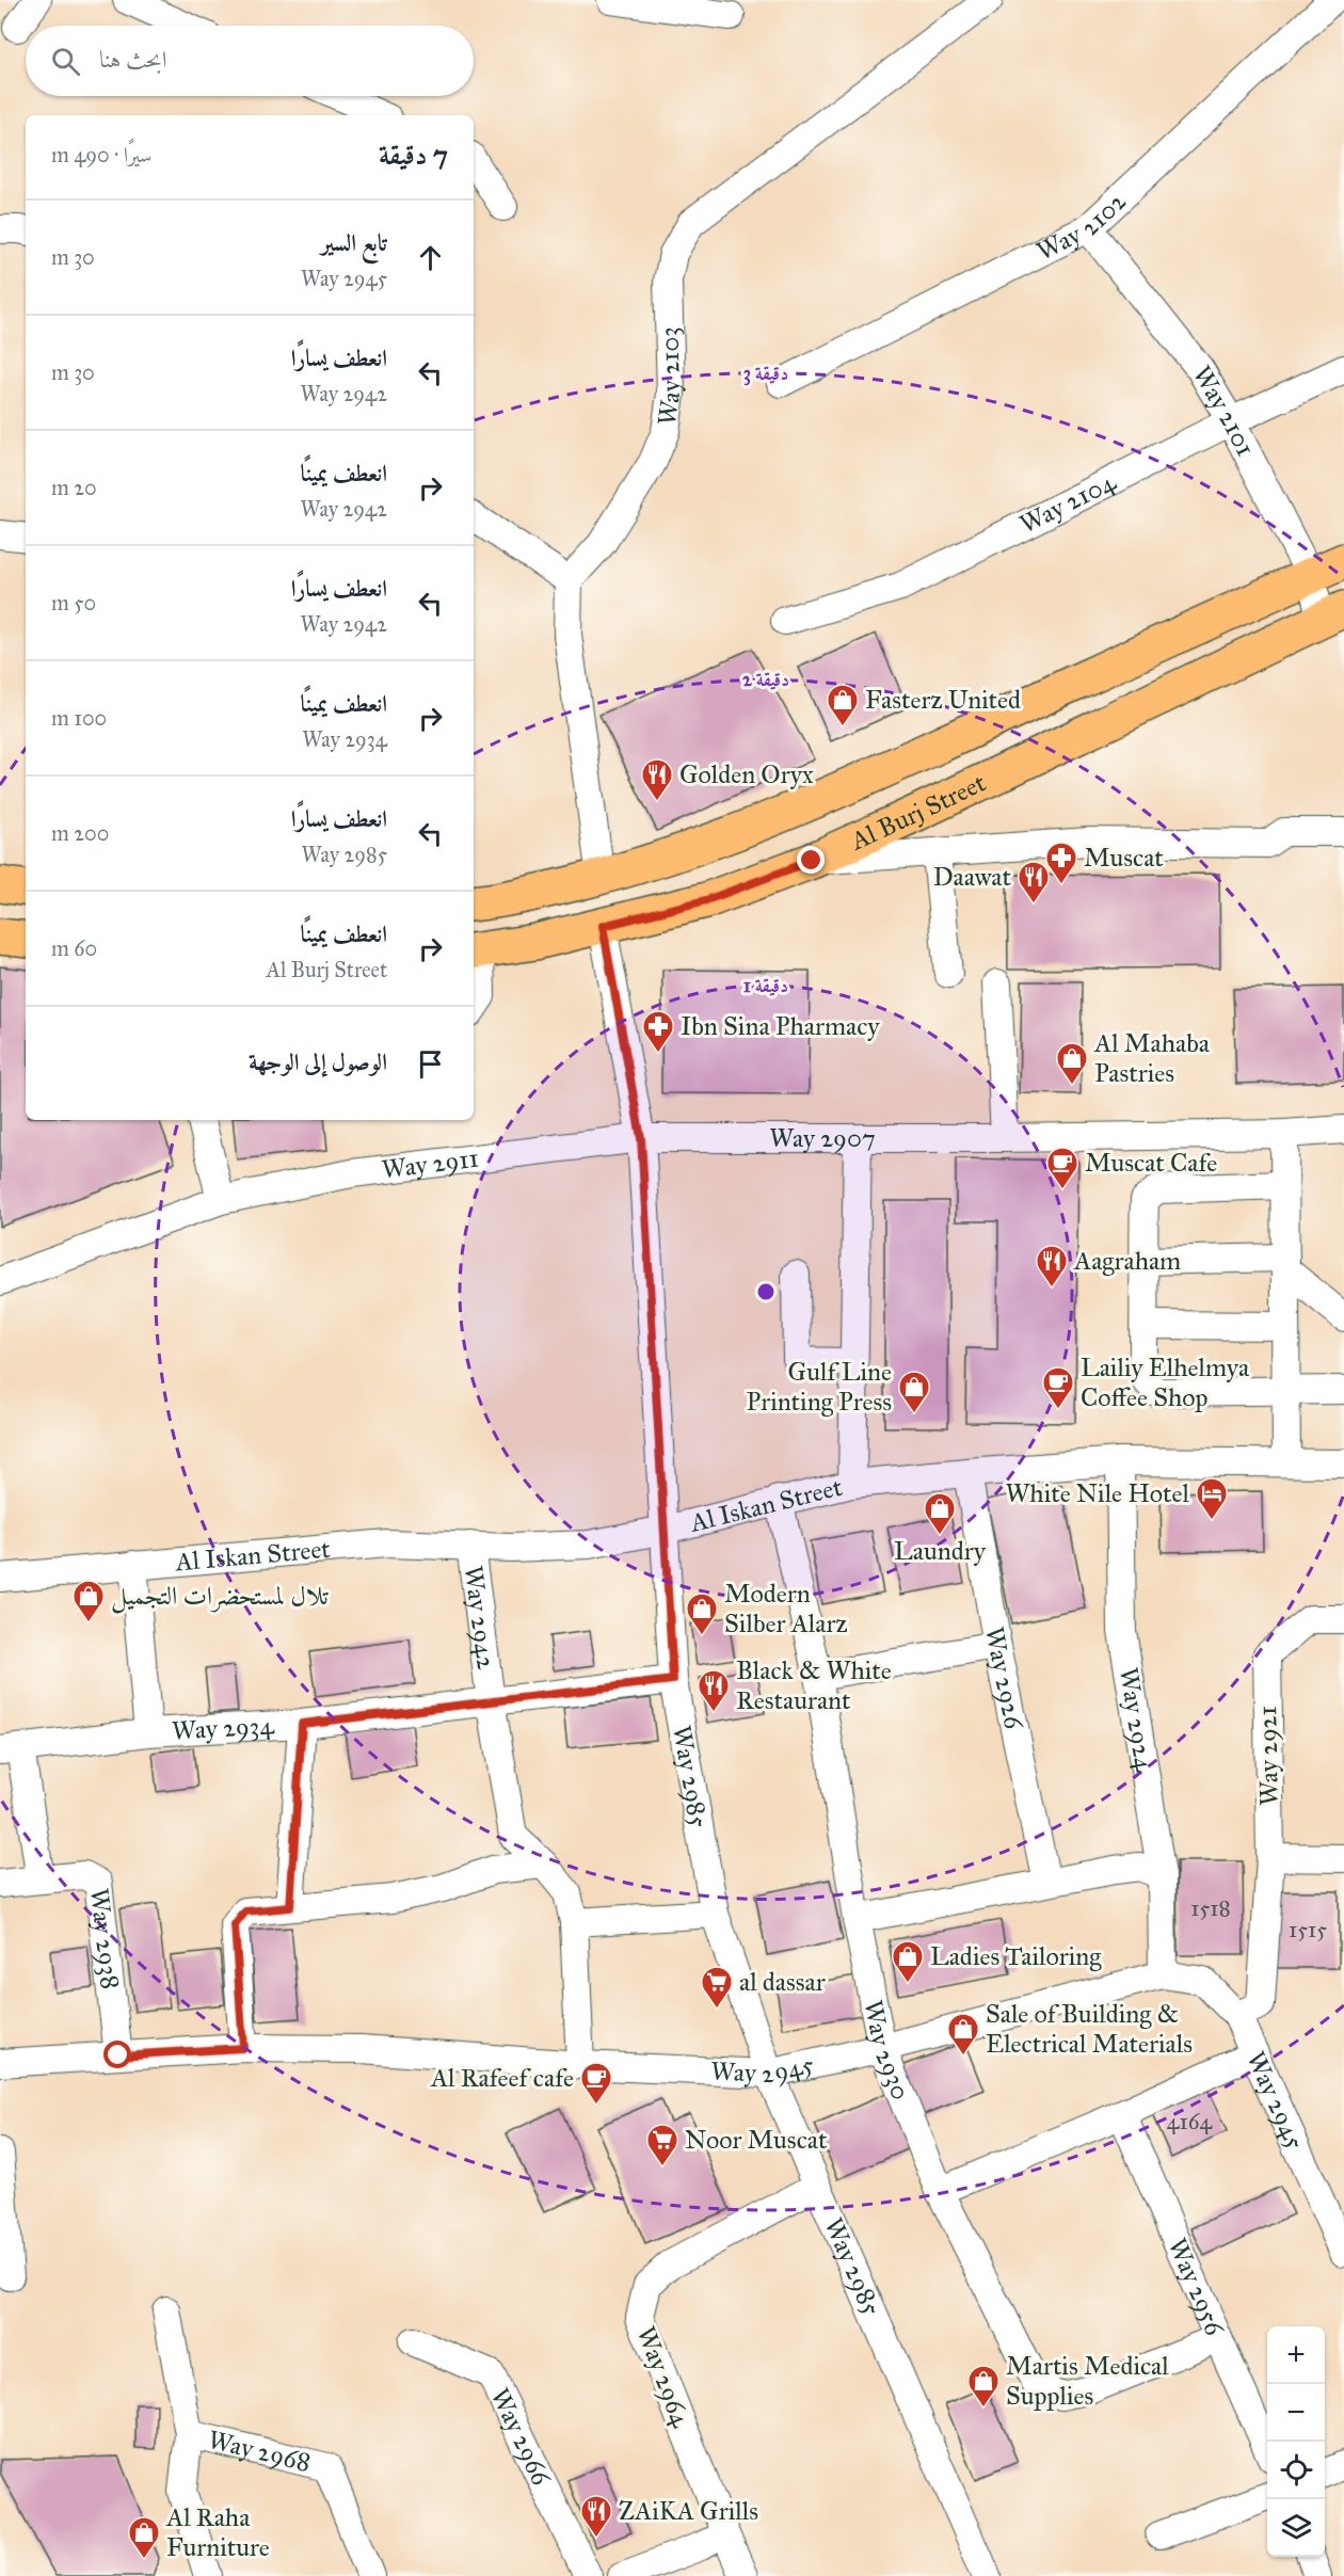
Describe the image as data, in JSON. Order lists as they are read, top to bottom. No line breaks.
{"streets":{"main road":["Al Burj Street"],"street":["Way 2102","Way 2103","Way 2101","Way 2104","Way 2907","Way 2911","Al Iskan Street","Way 2942","Way 2926","Way 2924","Way 2934","Way 2921","Way 2985","Way 2938","Way 2930","Way 2945","Way 2956","Way 2964","Way 2966","Way 2968"]},"crossings":[["Way 2102","Way 2101"],["Way 2101","Way 2104"],["Way 2101","Al Burj Street"],["Al Burj Street","Way 2985"],["Way 2907","Way 2911"],["Way 2907","Way 2985"],["Way 2911","Way 2985"],["Al Iskan Street","Way 2942"],["Al Iskan Street","Way 2926"],["Al Iskan Street","Way 2924"],["Al Iskan Street","Way 2985"],["Al Iskan Street","Way 2930"],["Way 2942","Way 2934"],["Way 2942","Way 2945"],["Way 2924","Way 2945"],["Way 2934","Way 2985"],["Way 2921","Way 2945"],["Way 2985","Way 2945"],["Way 2985","Way 2964"],["Way 2938","Way 2945"],["Way 2930","Way 2945"],["Way 2930","Way 2956"]],"places":{"shop":["Fasterz United","Al Mahaba Pastries","Gulf Line Printing Press","Laundry","تلال لمستحضرات التجميل","Modern Silber Alarz","Ladies Tailoring","Sale of Building & Electrical Materials","Martis Medical Supplies","Al Raha Furniture"],"restaurant":["Golden Oryx","Daawat","Aagraham","Black & White Restaurant","ZAiKA Grills"],"pharmacy":["Muscat","Ibn Sina Pharmacy"],"cafe":["Muscat Cafe","Lailiy Elhelmya Coffee Shop","Al Rafeef cafe"],"hotel":["White Nile Hotel"],"supermarket":["al dassar","Noor Muscat"]},"house_numbers":["1518","1515","4164"],"page":{"search":"ابحث هنا","heading":["7 دقيقة","سيرًا · 490 m"],"list":[["تابع السير","Way 2945","30 m"],["انعطف يسارًا","Way 2942","30 m"],["انعطف يمينًا","Way 2942","20 m"],["انعطف يسارًا","Way 2942","50 m"],["انعطف يمينًا","Way 2934","100 m"],["انعطف يسارًا","Way 2985","200 m"],["انعطف يمينًا","Al Burj Street","60 m"],"الوصول إلى الوجهة"],"map_buttons":["+","−"]},"rings":["3 دقيقة","2 دقيقة","1 دقيقة"]}
